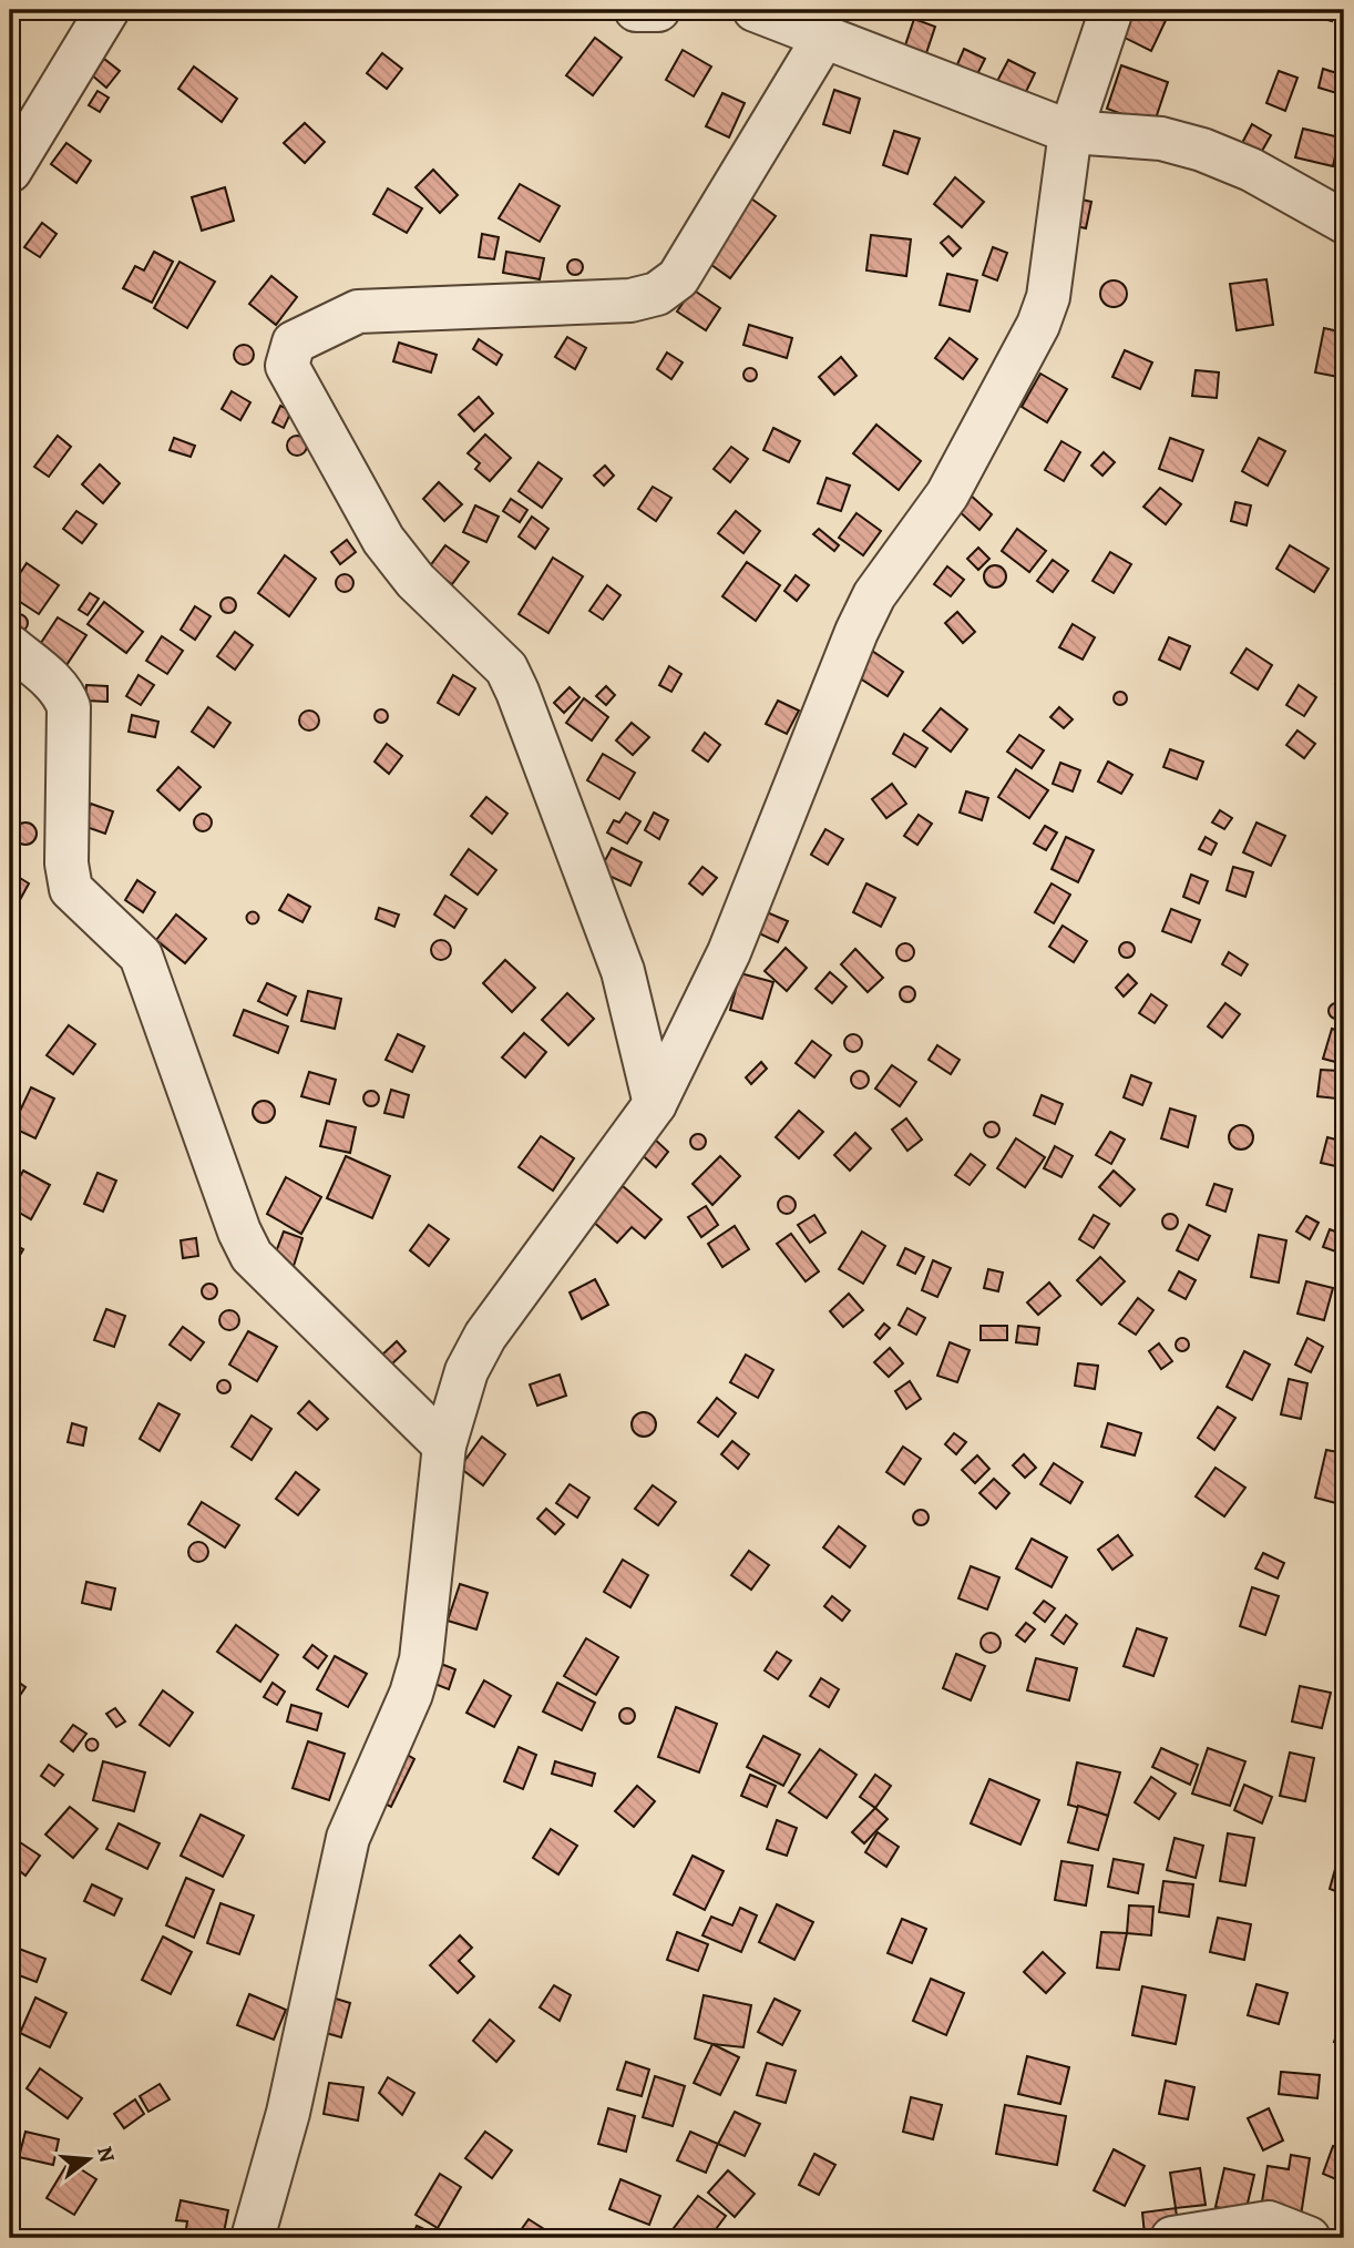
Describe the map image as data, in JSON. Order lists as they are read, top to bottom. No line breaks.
{"north":"right"}
